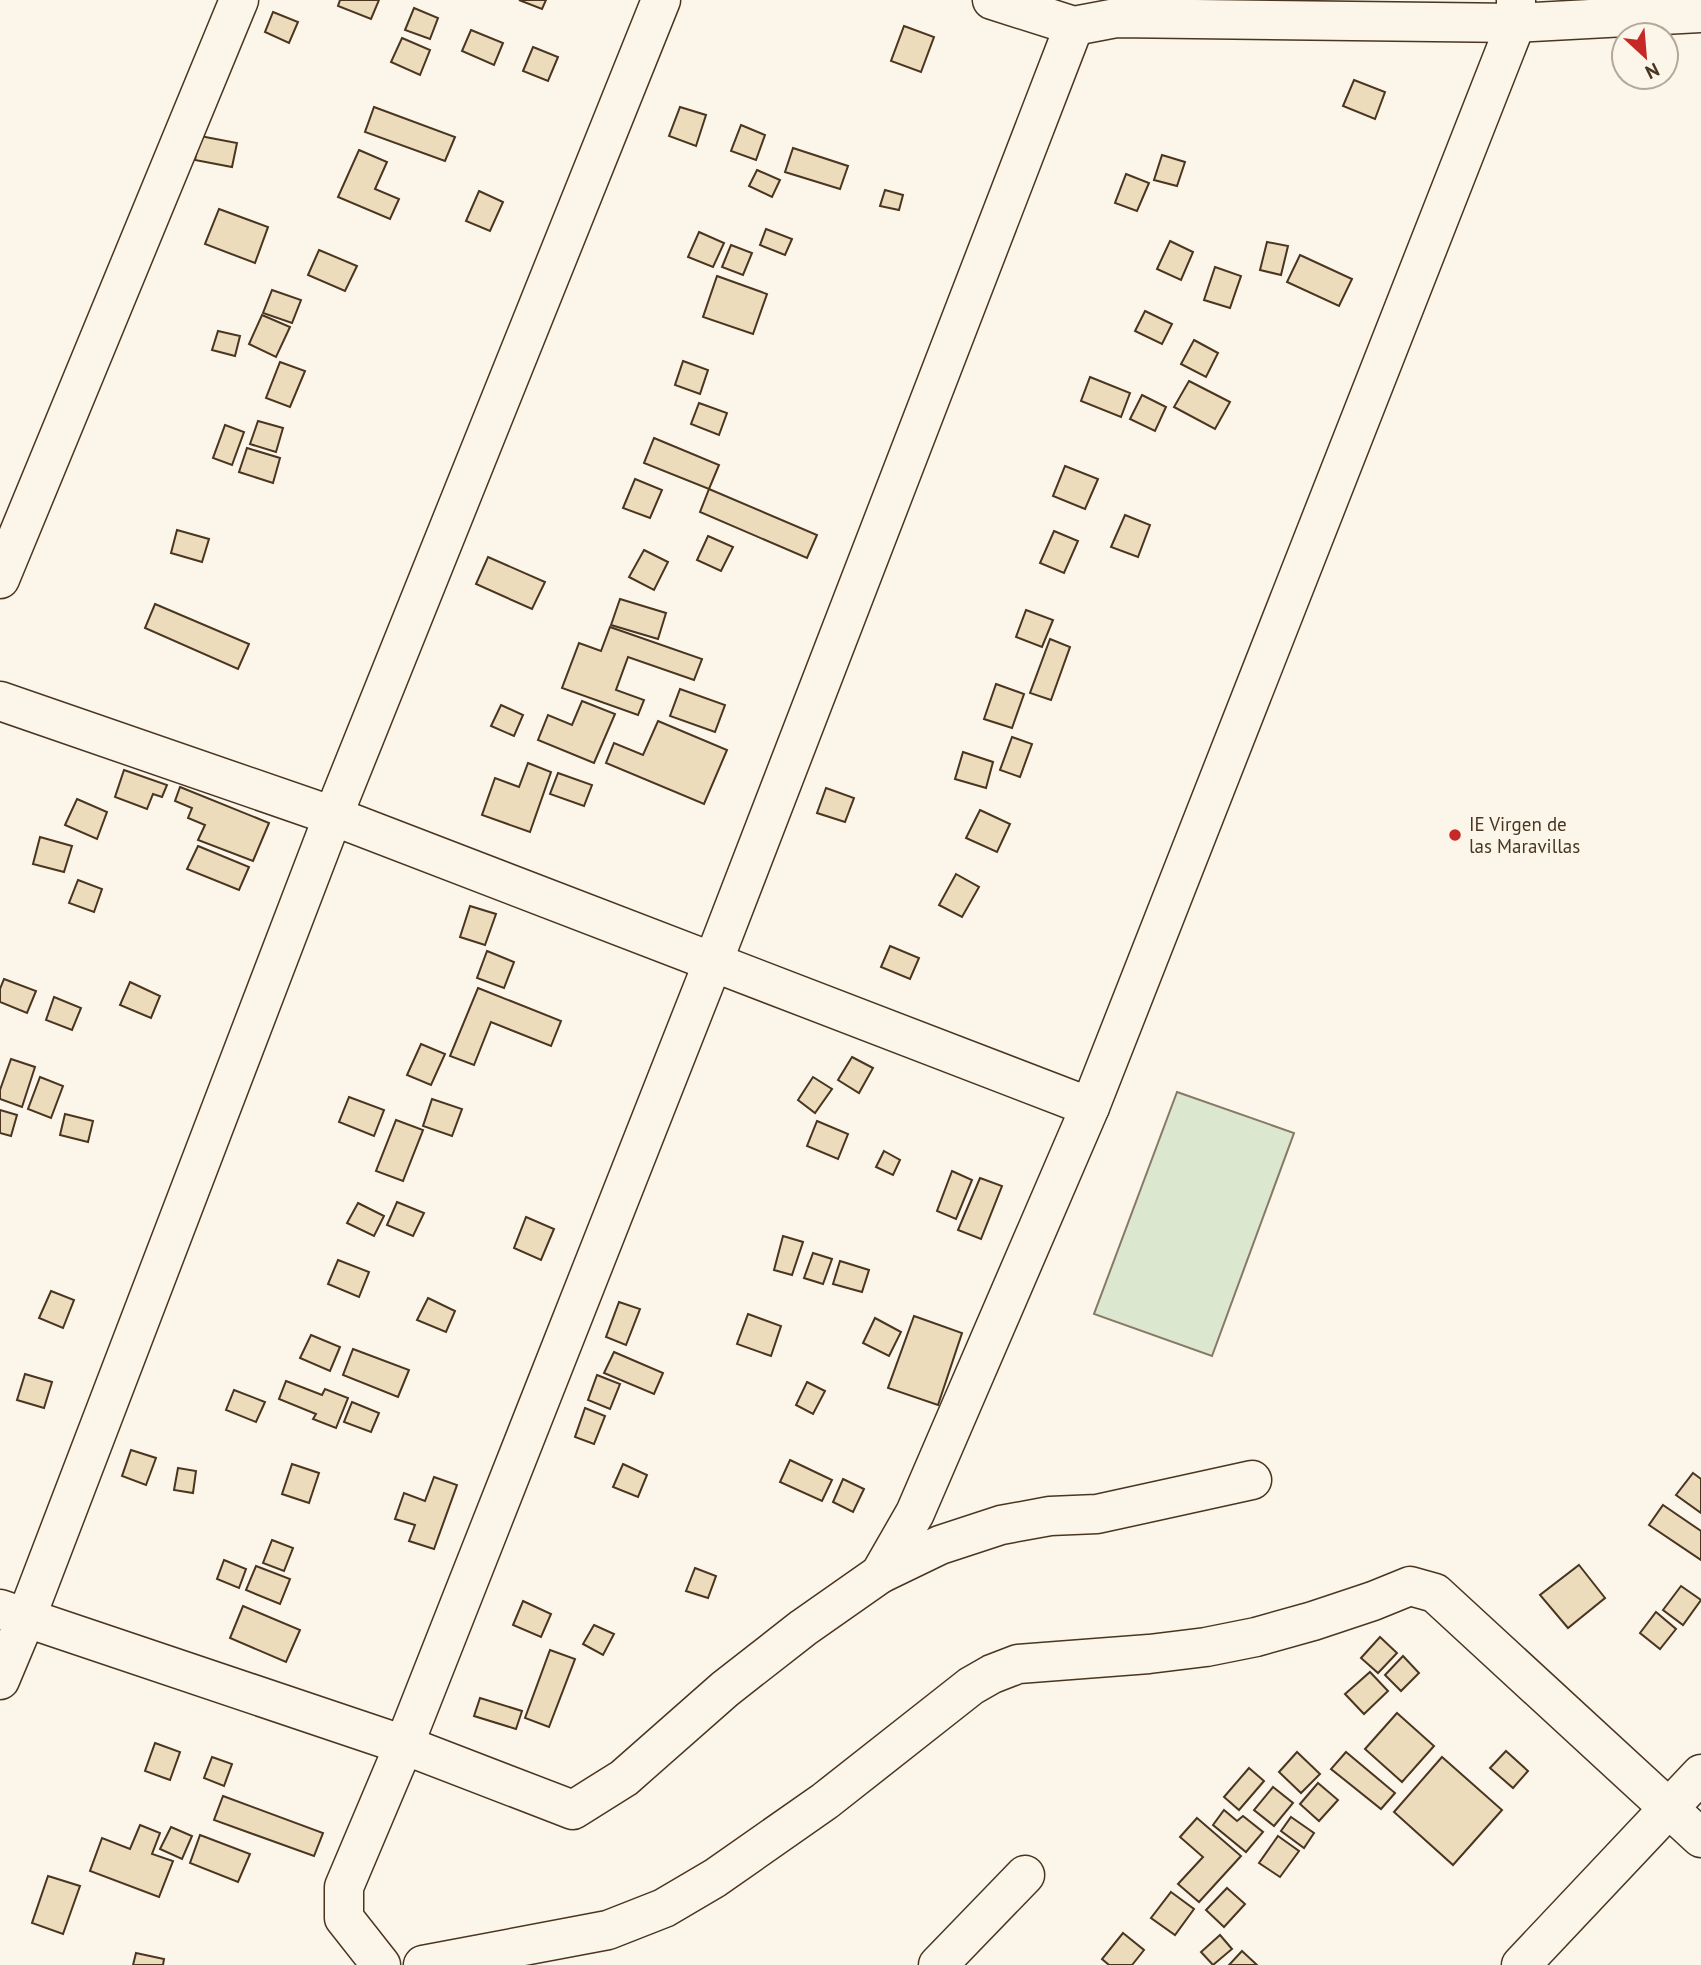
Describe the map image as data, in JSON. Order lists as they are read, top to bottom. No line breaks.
{"places":["IE Virgen de las Maravillas"],"north":"bottom right"}
